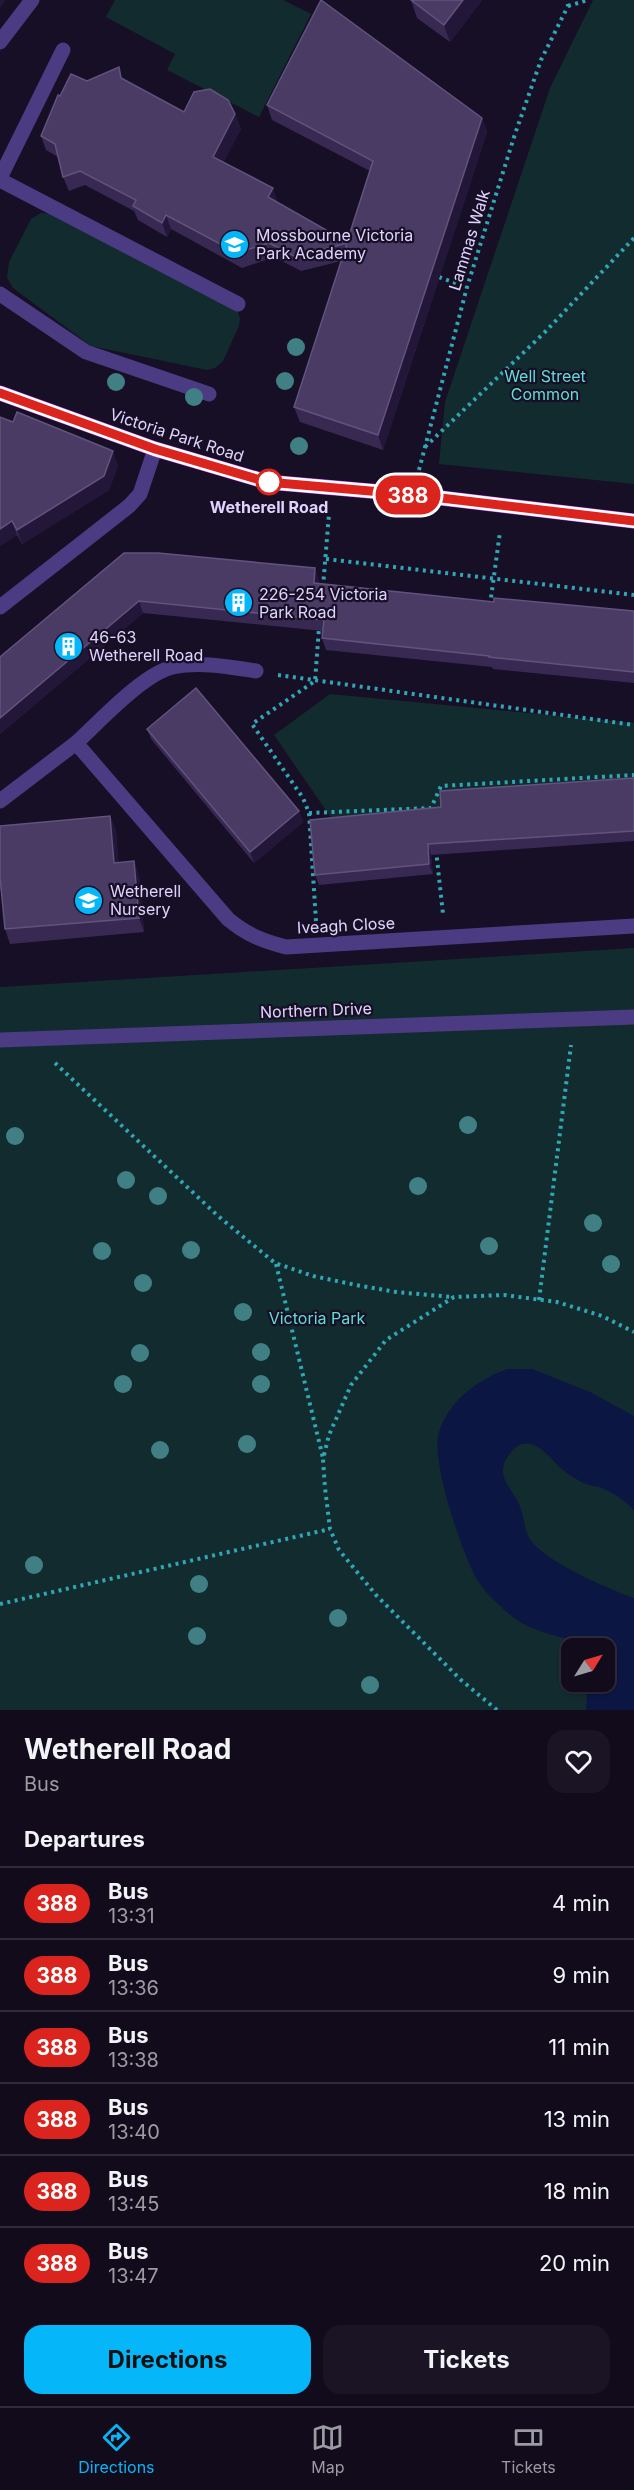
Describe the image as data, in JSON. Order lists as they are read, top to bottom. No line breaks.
{"streets":{"main road":["Victoria Park Road"],"street":["Iveagh Close","Northern Drive"],"path":["Lammas Walk"]},"crossings":[["Lammas Walk","Victoria Park Road"]],"parks":["Well Street Common","Victoria Park"],"places":{"school or university":["Mossbourne Victoria Park Academy","Wetherell Nursery"],"other":["Wetherell Road"],"building":["226-254 Victoria Park Road","46-63 Wetherell Road"]},"lines":["bus line 388"],"north":"top right","page":{"on_map":"388","heading":[["Wetherell Road","Bus"],"Departures"],"list":[{"mark":"388","name":"Bus","note":"13:31","value":"4 min"},{"mark":"388","name":"Bus","note":"13:36","value":"9 min"},{"mark":"388","name":"Bus","note":"13:38","value":"11 min"},{"mark":"388","name":"Bus","note":"13:40","value":"13 min"},{"mark":"388","name":"Bus","note":"13:45","value":"18 min"},{"mark":"388","name":"Bus","note":"13:47","value":"20 min"}],"buttons":["Directions","Tickets"],"tabs":["Directions","Map","Tickets"]}}
